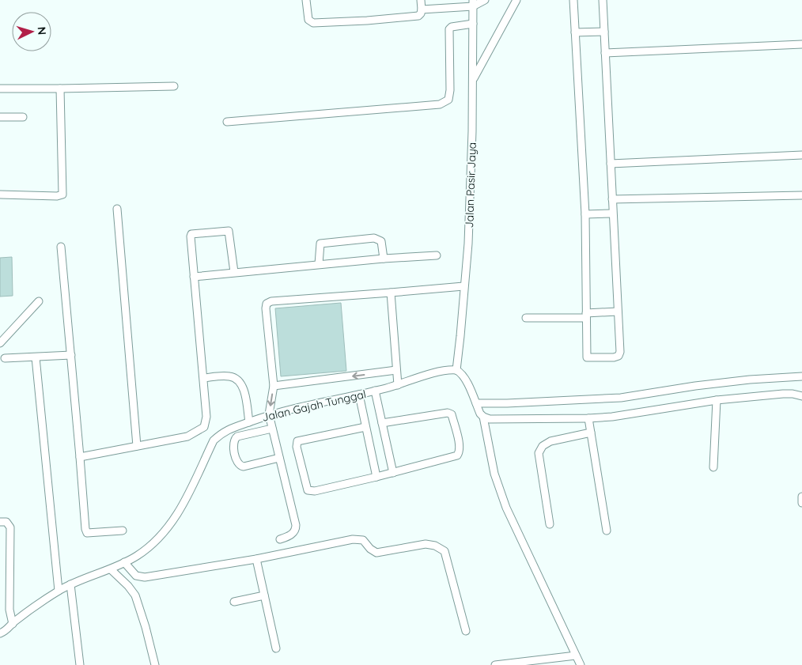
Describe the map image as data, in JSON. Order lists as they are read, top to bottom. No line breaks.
{"streets":{"street":["Jalan Pasir Jaya","Jalan Gajah Tunggal"]},"crossings":[["Jalan Pasir Jaya","Jalan Gajah Tunggal"]],"north":"right"}
